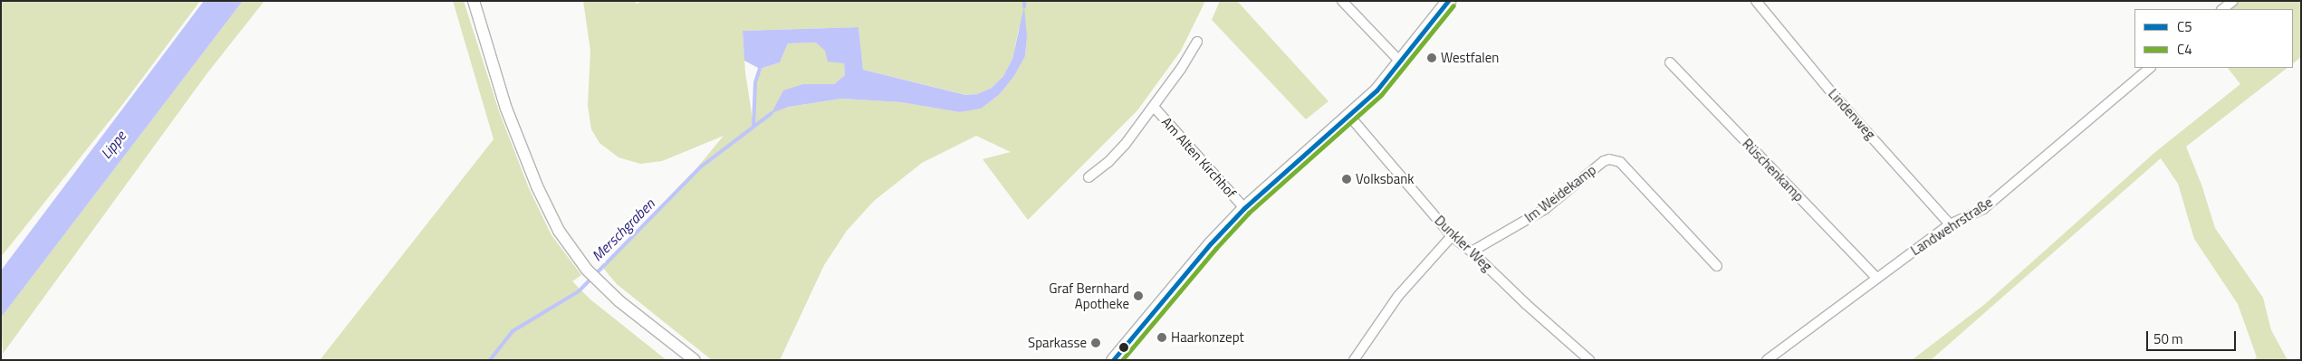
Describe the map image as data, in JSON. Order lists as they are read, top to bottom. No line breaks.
{"streets":{"street":["Lindenweg","Am Alten Kirchhof","Rüschenkamp","Im Weidekamp","Landwehrstraße","Dunkler Weg"]},"crossings":[["Lindenweg","Landwehrstraße"],["Rüschenkamp","Landwehrstraße"],["Im Weidekamp","Dunkler Weg"]],"water":["Lippe","Merschgraben"],"places":["Westfalen","Volksbank","Graf Bernhard Apotheke","Haarkonzept","Sparkasse"],"lines":["transit line C5","transit line C4"],"legend":["C5","C4"],"scale_bar":"50 m"}
